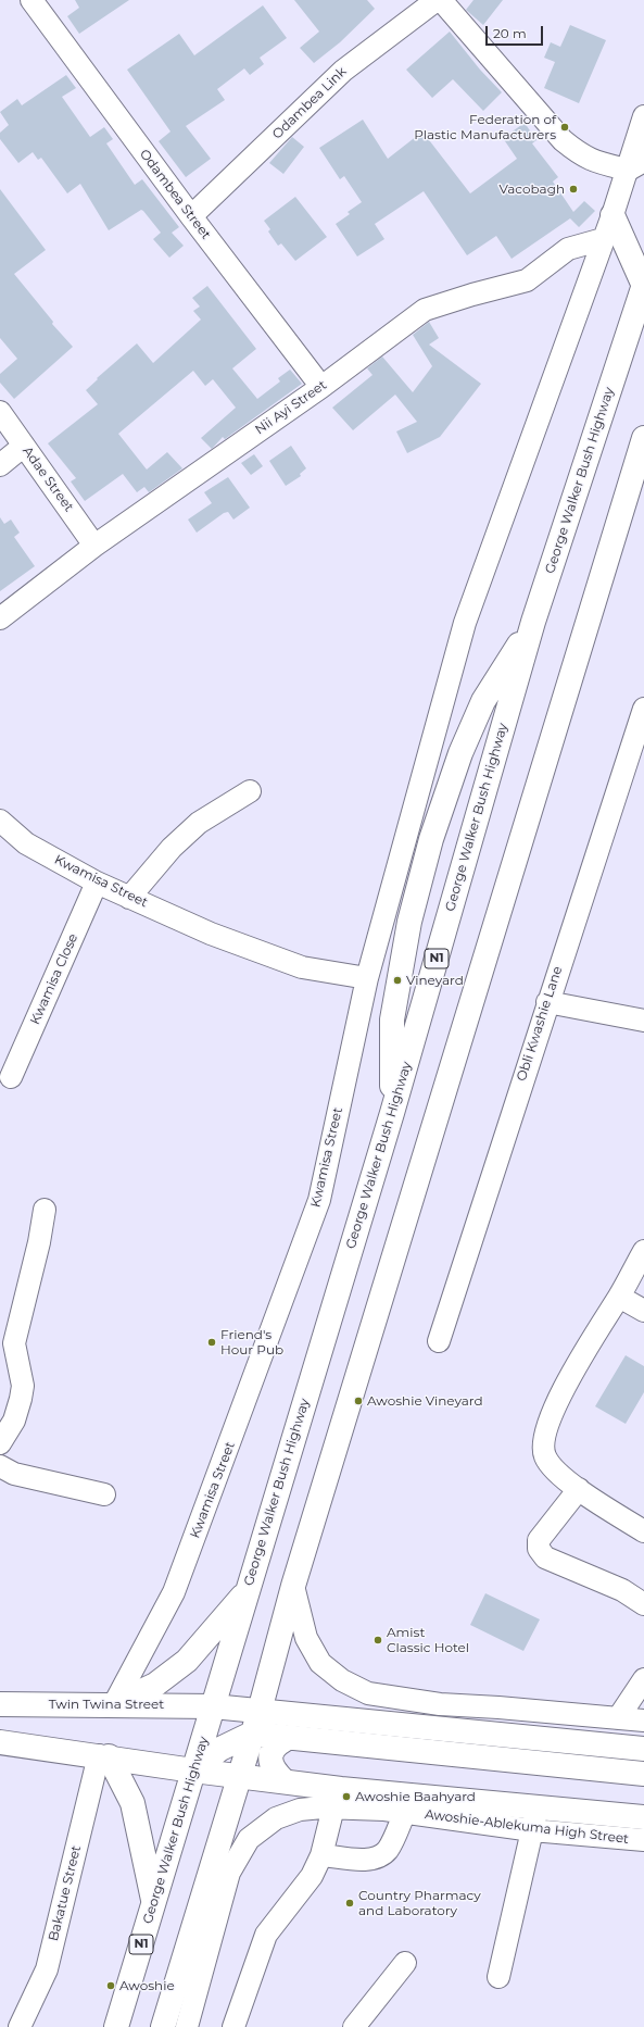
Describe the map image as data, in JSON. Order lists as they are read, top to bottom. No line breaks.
{"streets":{"main road":["George Walker Bush Highway","N1","Twin Twina Street","Awoshie-Ablekuma High Street"],"street":["Odambea Link","Odambea Street","Nii Ayi Street","Adae Street","Kwamisa Street","Kwamisa Close","Obli Kwashie Lane","Bakatue Street"]},"crossings":[["Odambea Link","Odambea Street"],["Odambea Street","Nii Ayi Street"],["Nii Ayi Street","Adae Street"],["George Walker Bush Highway","Twin Twina Street"],["George Walker Bush Highway","Awoshie-Ablekuma High Street"],["Kwamisa Street","Kwamisa Close"],["Kwamisa Street","Twin Twina Street"]],"places":["Federation of Plastic Manufacturers","Vacobagh","Vineyard","Friend's Hour Pub","Awoshie Vineyard","Amist Classic Hotel","Awoshie Baahyard","Country Pharmacy and Laboratory","Awoshie"],"scale_bar":"20 m"}
